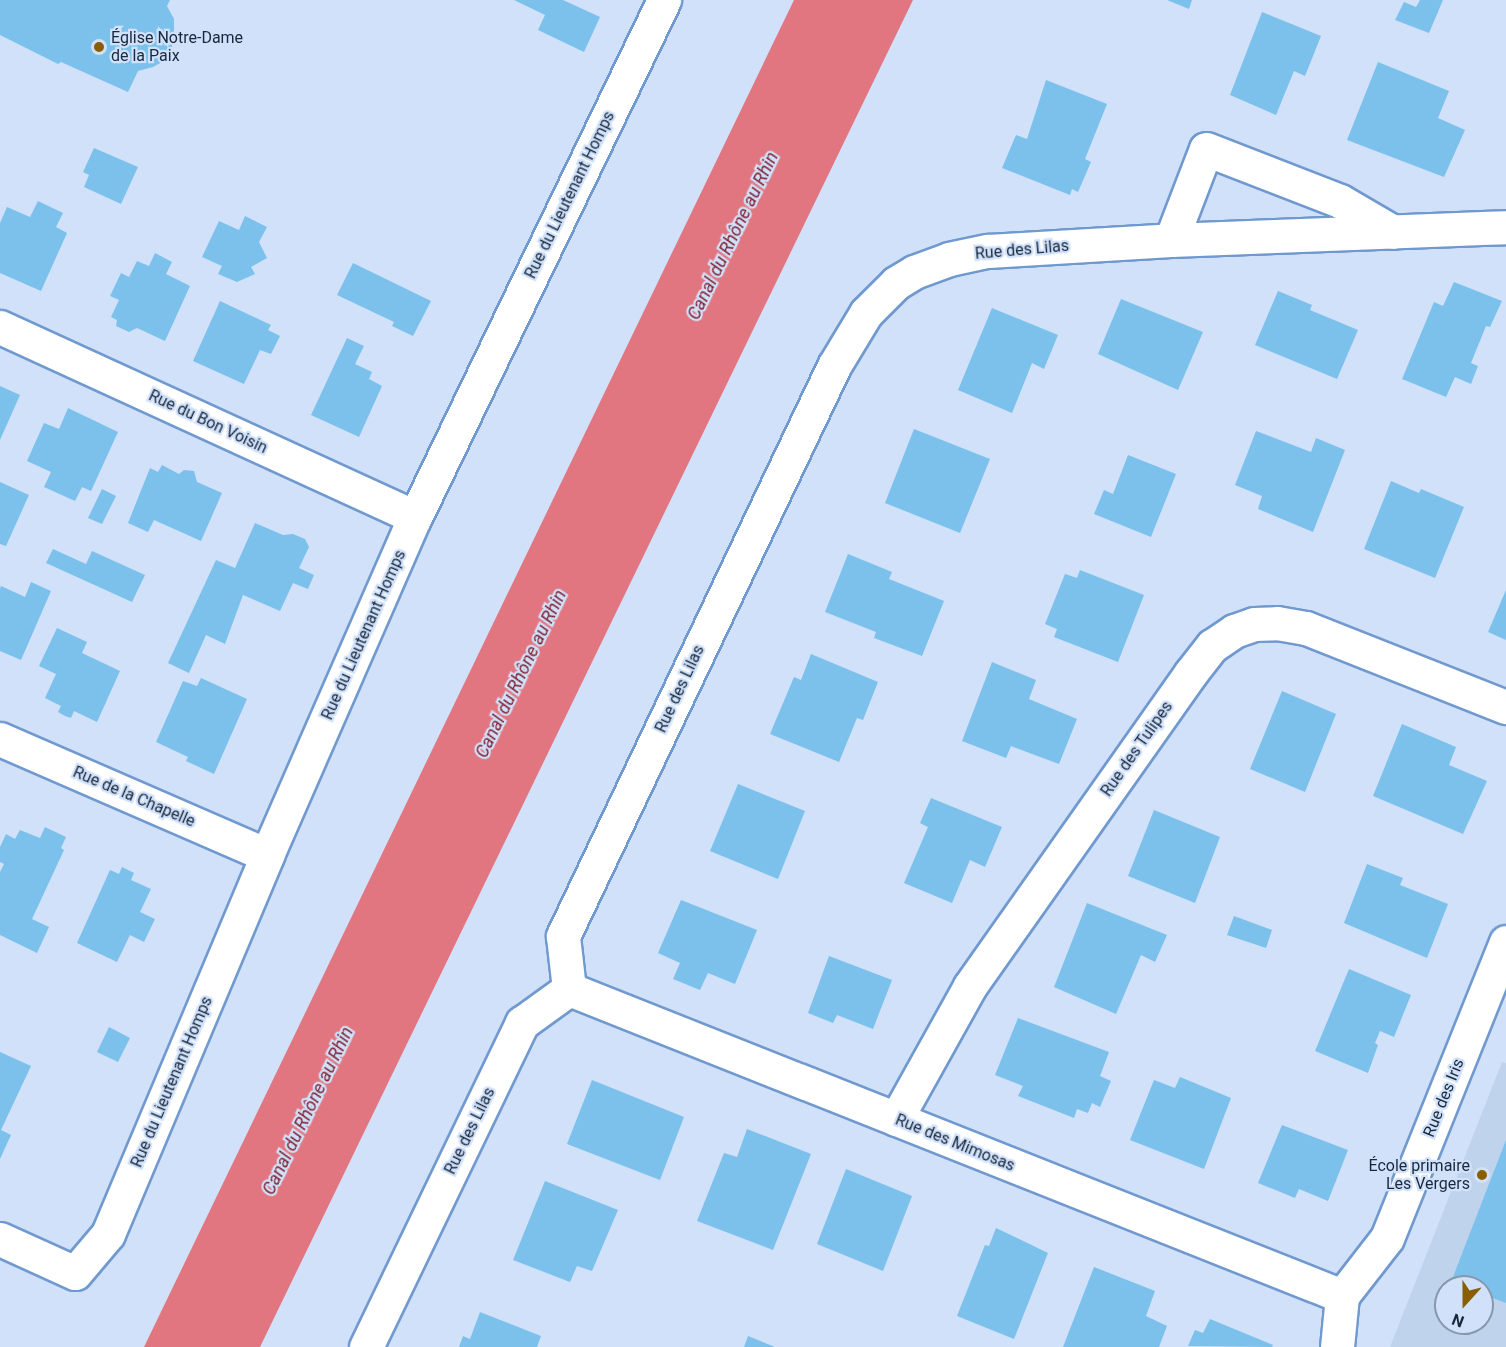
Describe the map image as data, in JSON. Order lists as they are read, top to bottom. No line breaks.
{"streets":{"street":["Rue du Lieutenant Homps","Rue des Lilas","Rue du Bon Voisin","Rue des Tulipes","Rue de la Chapelle","Rue des Iris","Rue des Mimosas"]},"crossings":[["Rue du Lieutenant Homps","Rue du Bon Voisin"],["Rue du Lieutenant Homps","Rue de la Chapelle"],["Rue des Lilas","Rue des Mimosas"],["Rue des Tulipes","Rue des Mimosas"],["Rue des Iris","Rue des Mimosas"]],"water":["Canal du Rhône au Rhin"],"places":["Église Notre-Dame de la Paix","École primaire Les Vergers"],"north":"bottom"}
